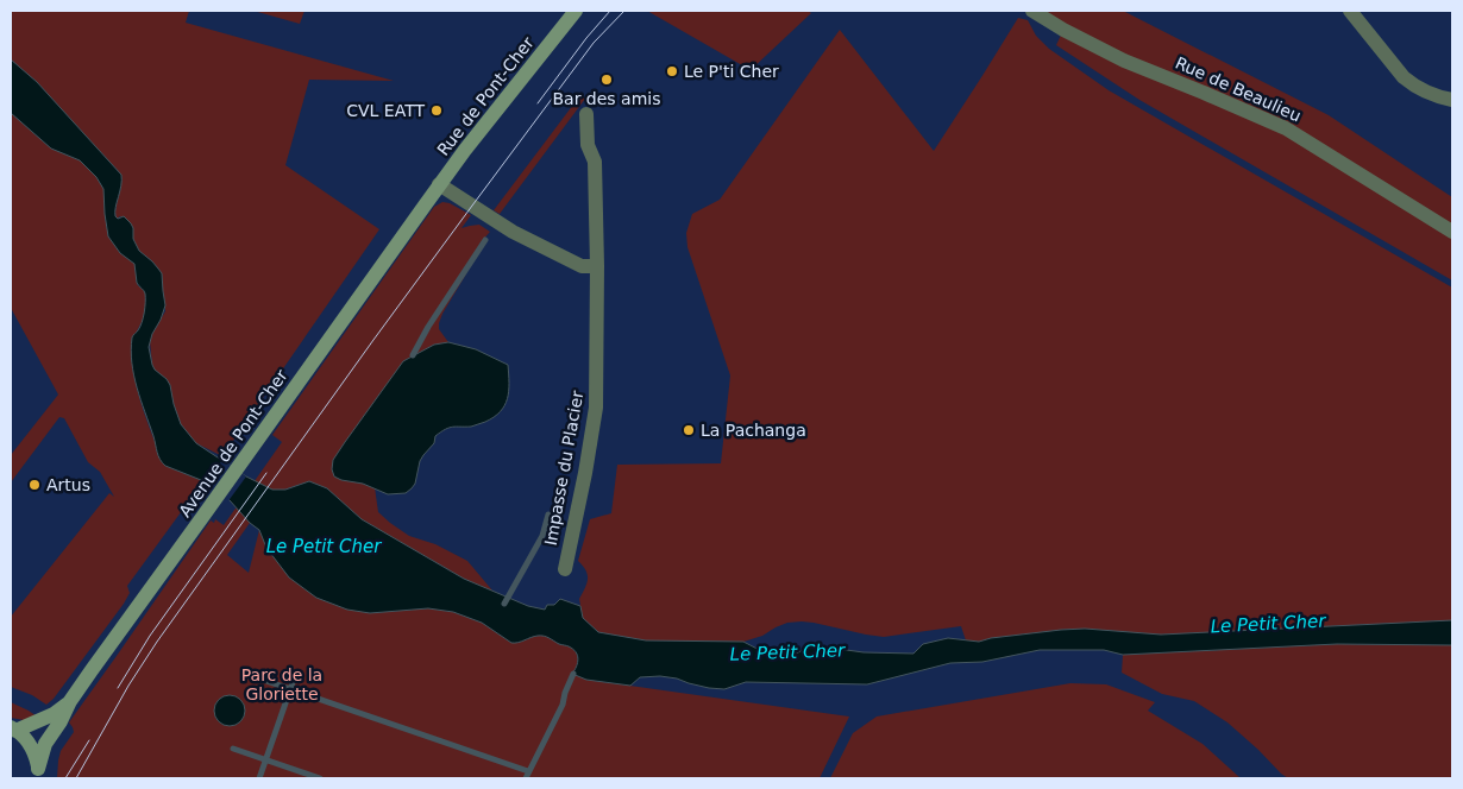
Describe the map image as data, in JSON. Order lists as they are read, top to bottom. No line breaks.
{"streets":{"main road":["Rue de Pont-Cher","Avenue de Pont-Cher"],"street":["Rue de Beaulieu","Impasse du Placier"]},"crossings":[["Rue de Pont-Cher","Avenue de Pont-Cher"]],"water":["Le Petit Cher"],"parks":["Parc de la Gloriette"],"places":["Le P'ti Cher","Bar des amis","CVL EATT","La Pachanga","Artus"]}
